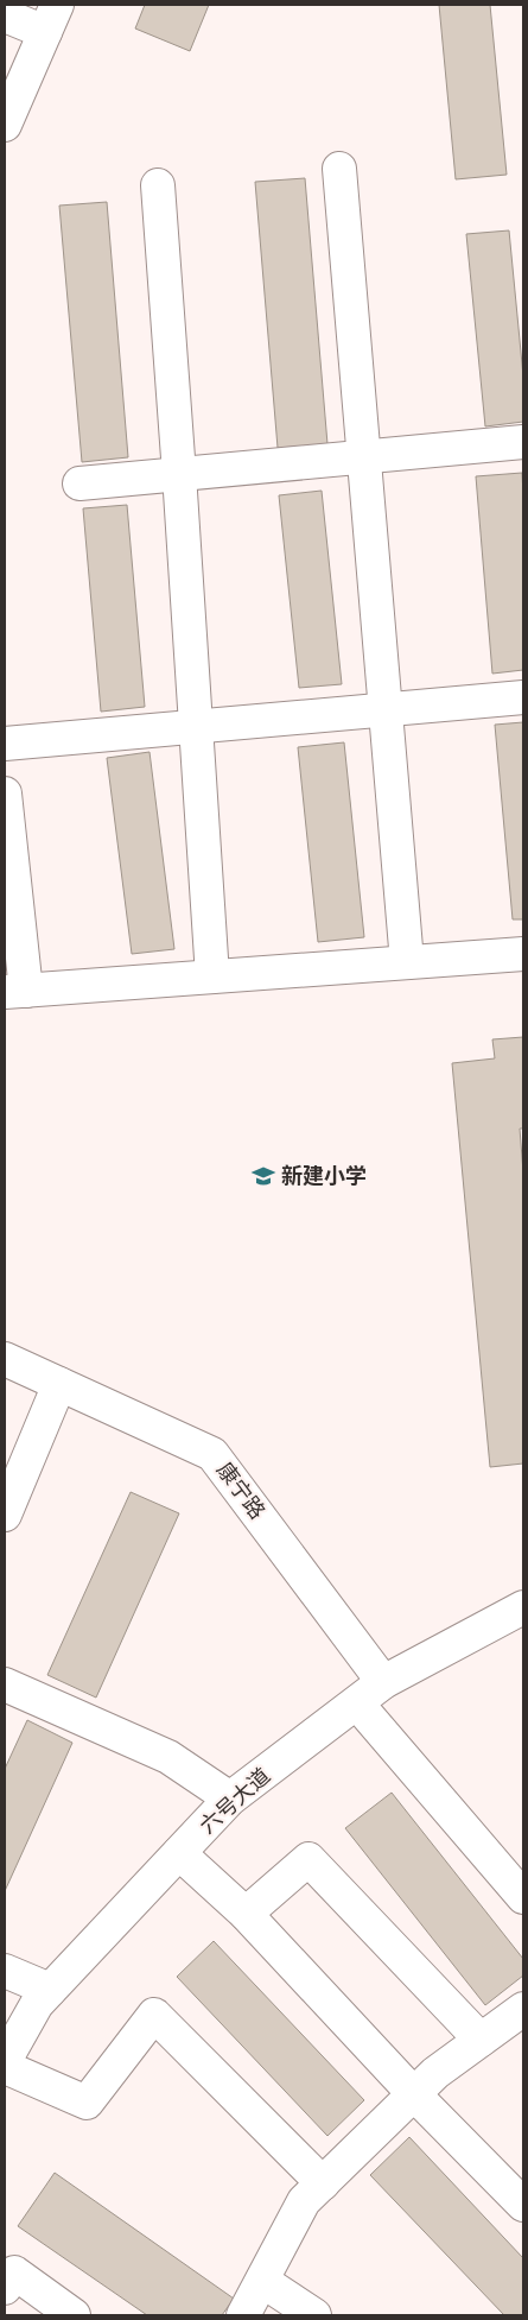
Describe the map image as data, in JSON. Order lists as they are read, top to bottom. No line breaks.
{"streets":{"street":["康宁路","六号大道"]},"crossings":[["康宁路","六号大道"]],"places":{"school or university":["新建小学"]}}
